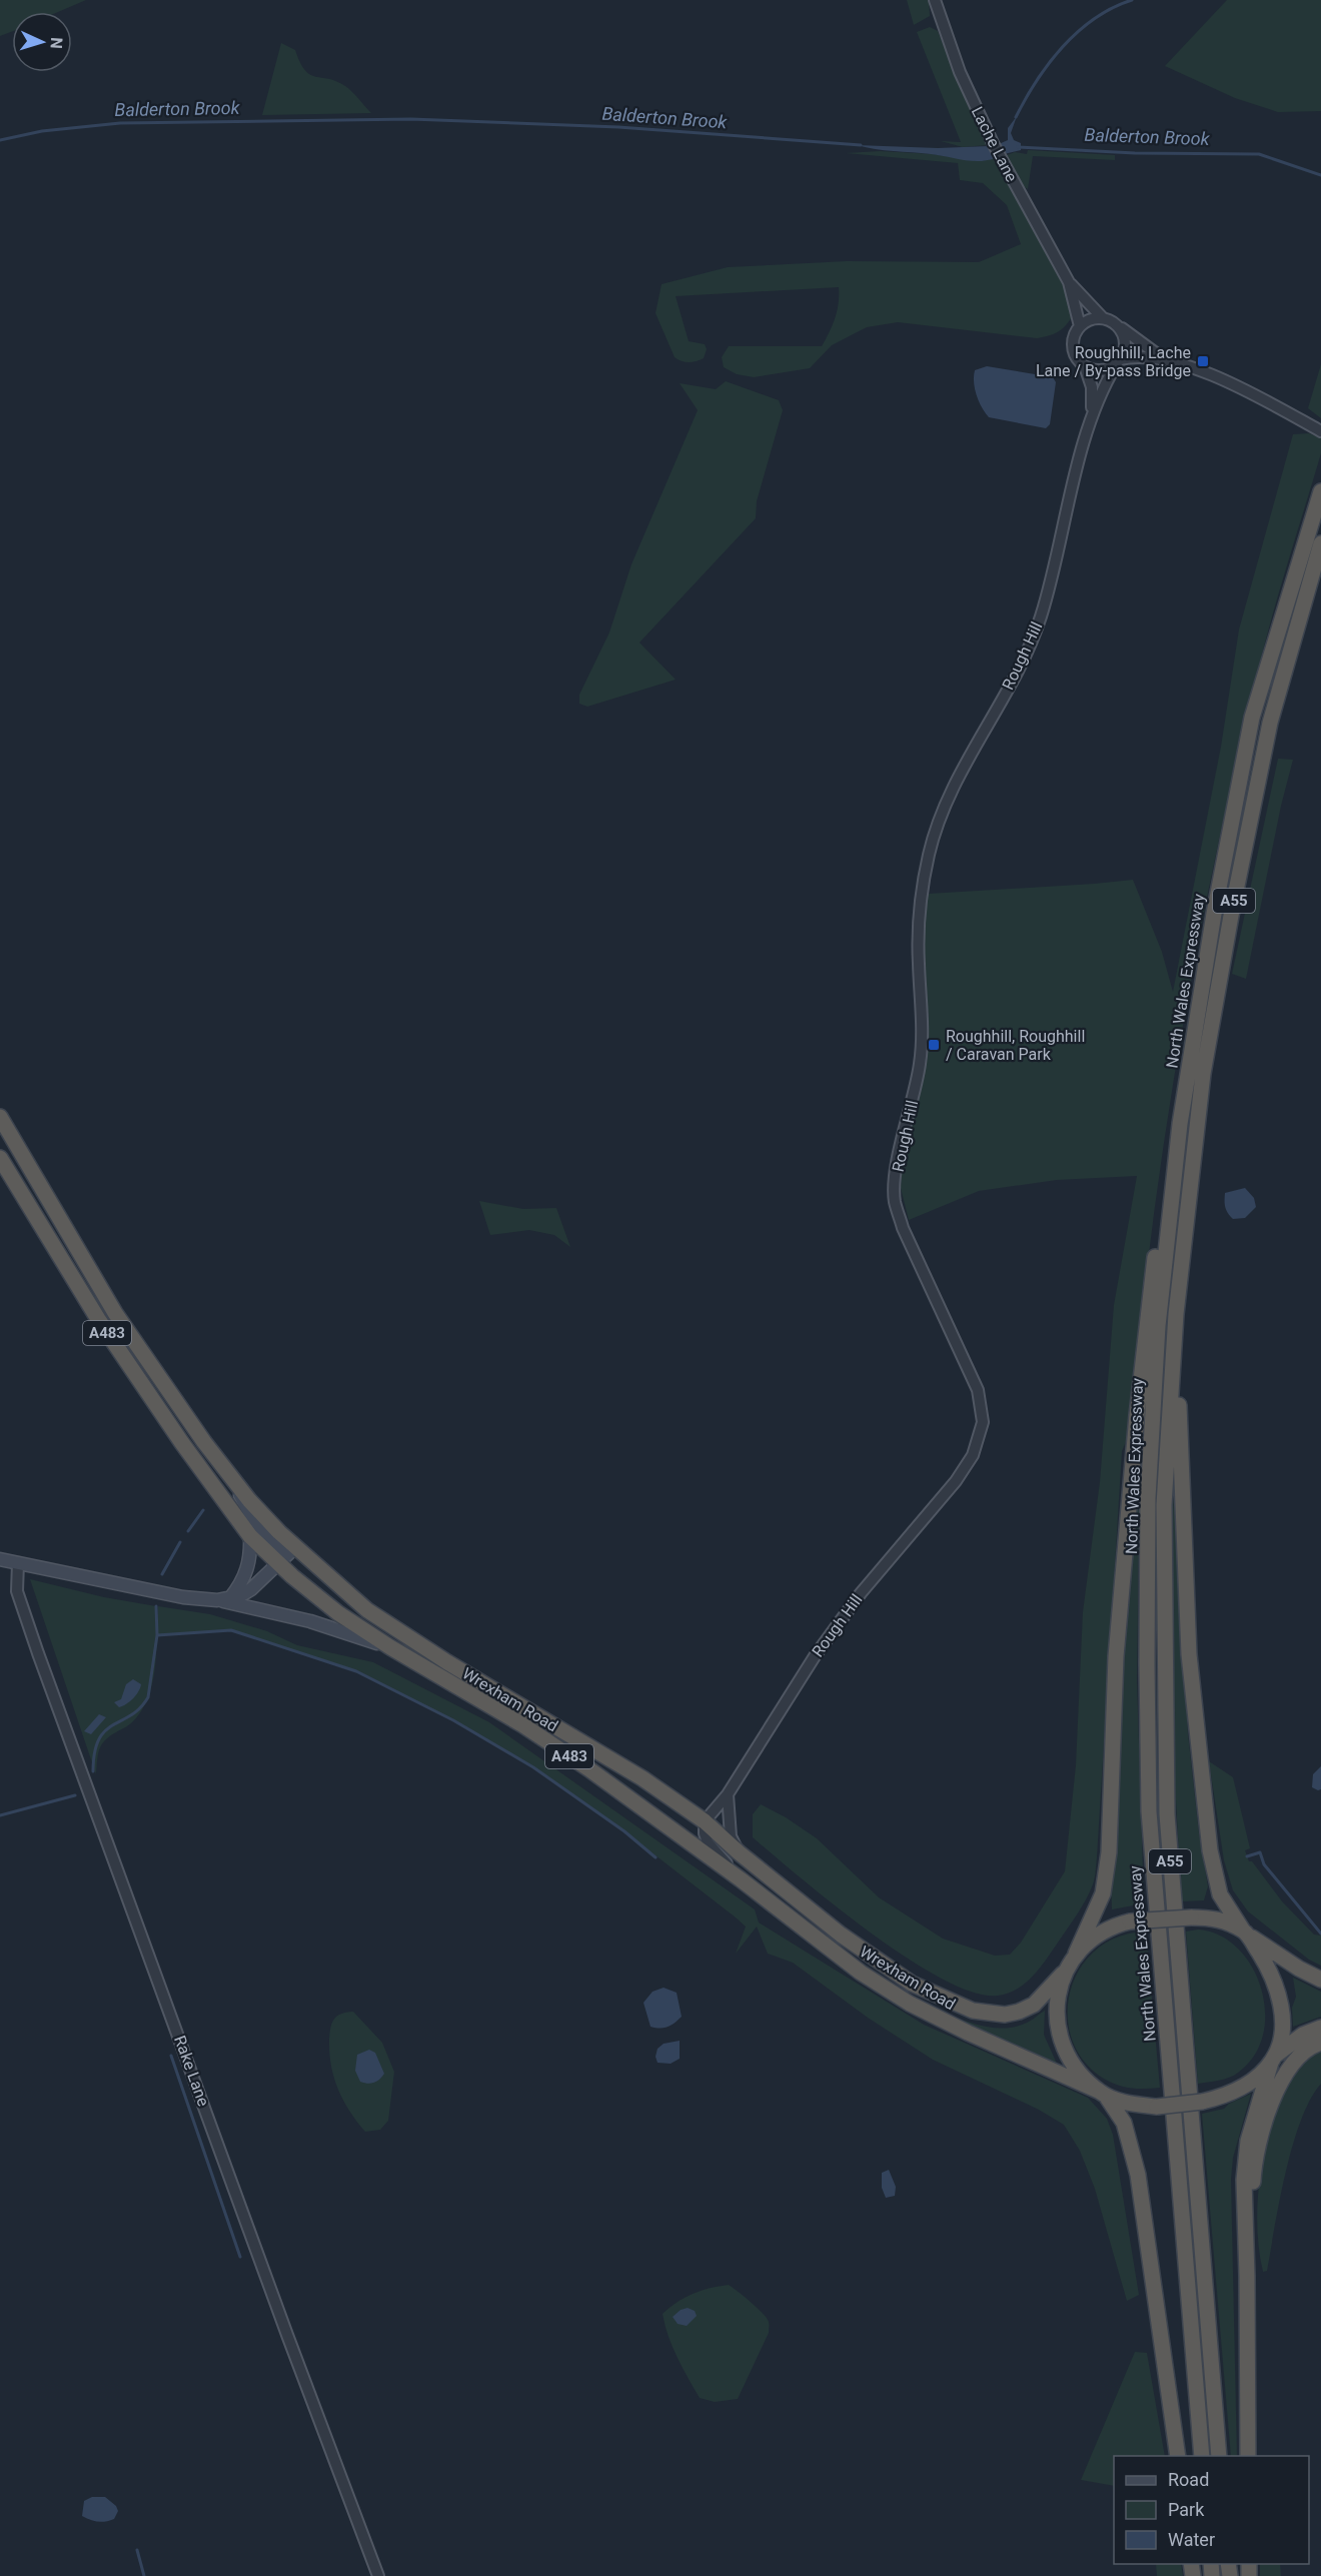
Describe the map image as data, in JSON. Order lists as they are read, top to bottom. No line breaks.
{"streets":{"highway":["A55","North Wales Expressway","A483","Wrexham Road"],"street":["Lache Lane","Rough Hill","Rake Lane"]},"crossings":[["Lache Lane","Rough Hill"],["Rough Hill","Wrexham Road"],["A483","Wrexham Road"]],"water":["Balderton Brook"],"places":{"transit":["Roughhill, Lache Lane / By-pass Bridge","Roughhill, Roughhill / Caravan Park"]},"legend":["Road","Park","Water"],"north":"right"}
